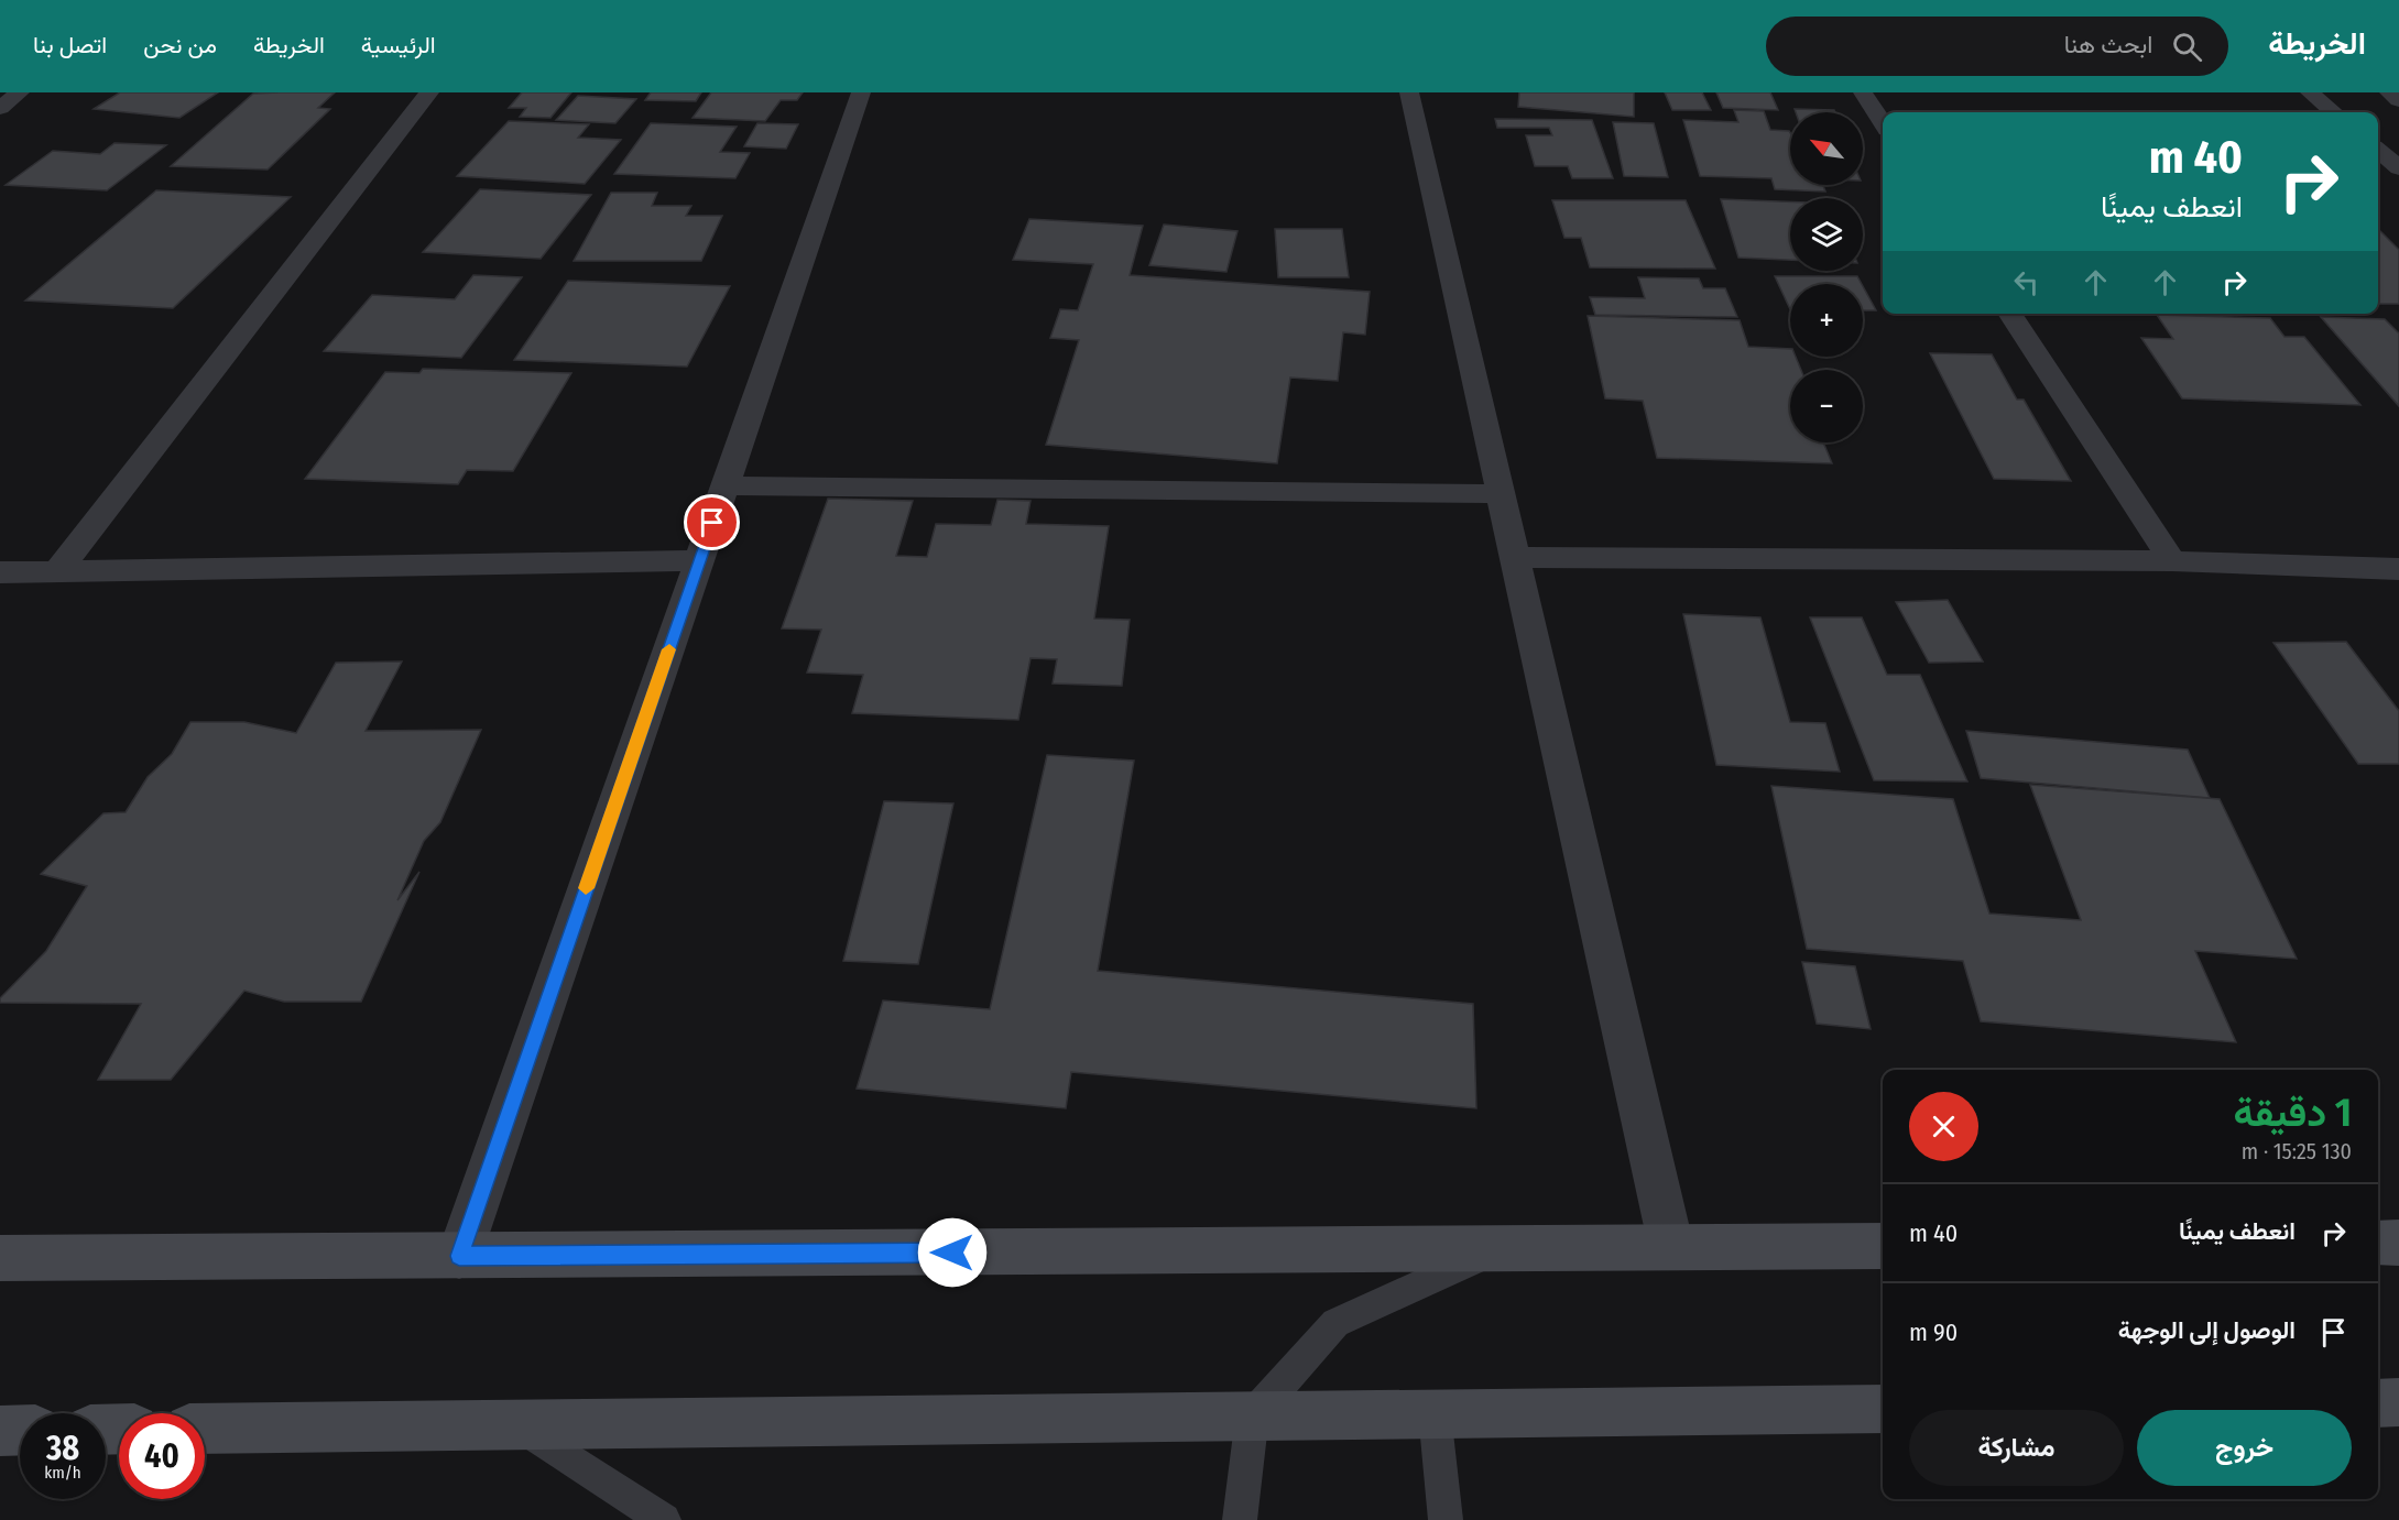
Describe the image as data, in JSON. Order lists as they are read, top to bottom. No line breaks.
{"north":"top left","page":{"header":"الخريطة","search":"ابحث هنا","nav":["الرئيسية","الخريطة","من نحن","اتصل بنا"],"map_buttons":["+","−"],"turn":["40 m","انعطف يمينًا"],"heading":["1 دقيقة","130 m · 15:25"],"list":[{"name":"انعطف يمينًا","value":"40 m"},{"name":"الوصول إلى الوجهة","value":"90 m"}],"buttons":["خروج","مشاركة"],"speed":"38 km/h","limit":"40"}}
